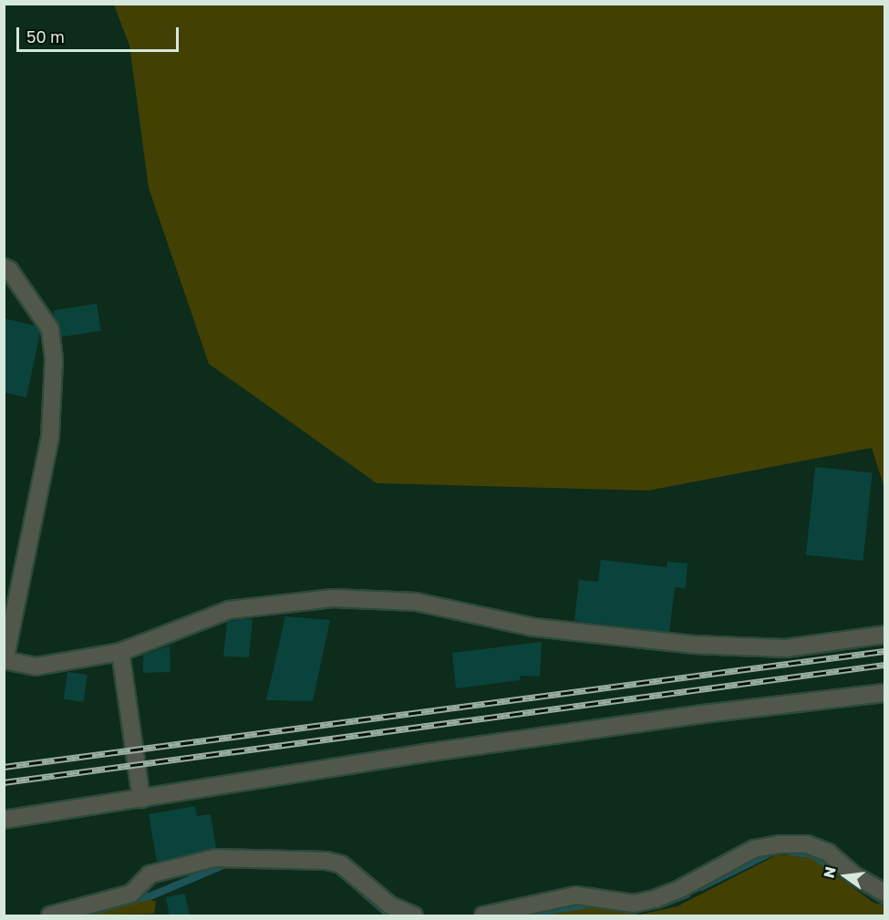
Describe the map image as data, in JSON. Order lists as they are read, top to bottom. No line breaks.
{"scale_bar":"50 m","north":"left"}
